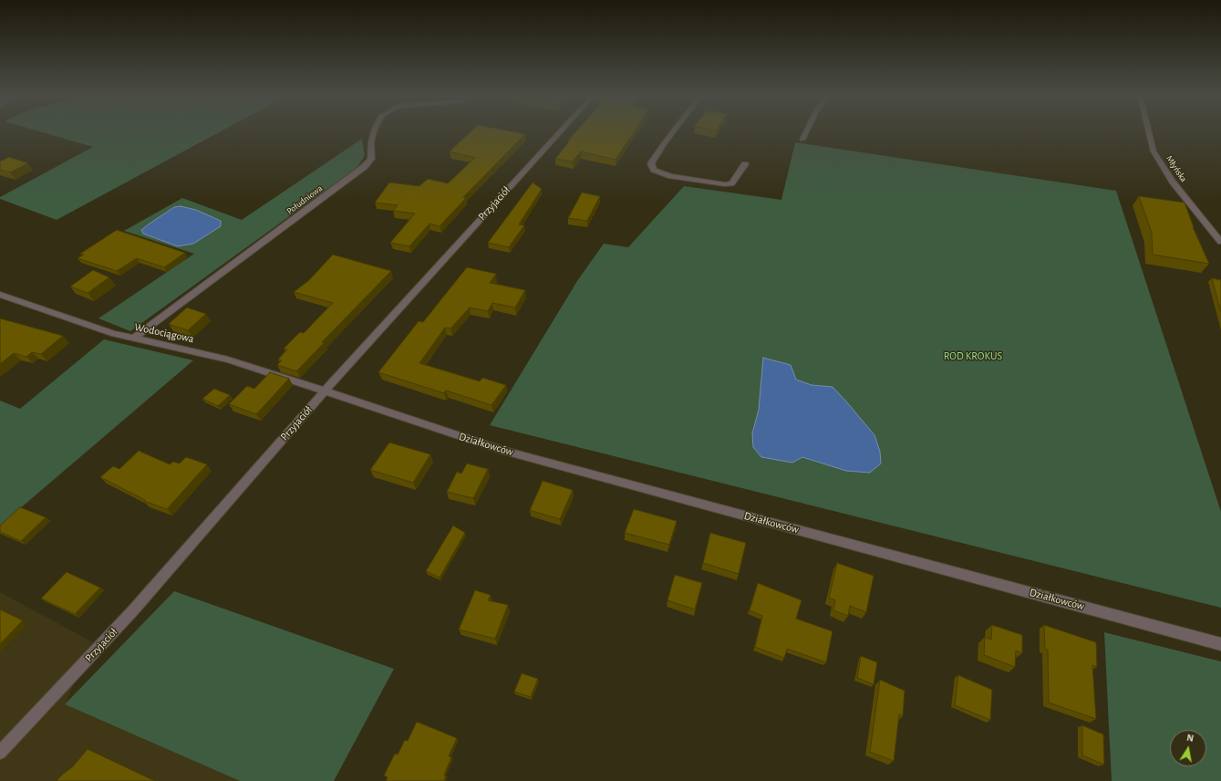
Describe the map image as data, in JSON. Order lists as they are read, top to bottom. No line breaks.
{"streets":{"street":["Młyńska","Południowa","Przyjaciół","Wodociągowa","Działkowców"]},"crossings":[["Południowa","Wodociągowa"],["Przyjaciół","Wodociągowa"],["Przyjaciół","Działkowców"],["Wodociągowa","Działkowców"]],"parks":["ROD KROKUS"],"north":"top"}
